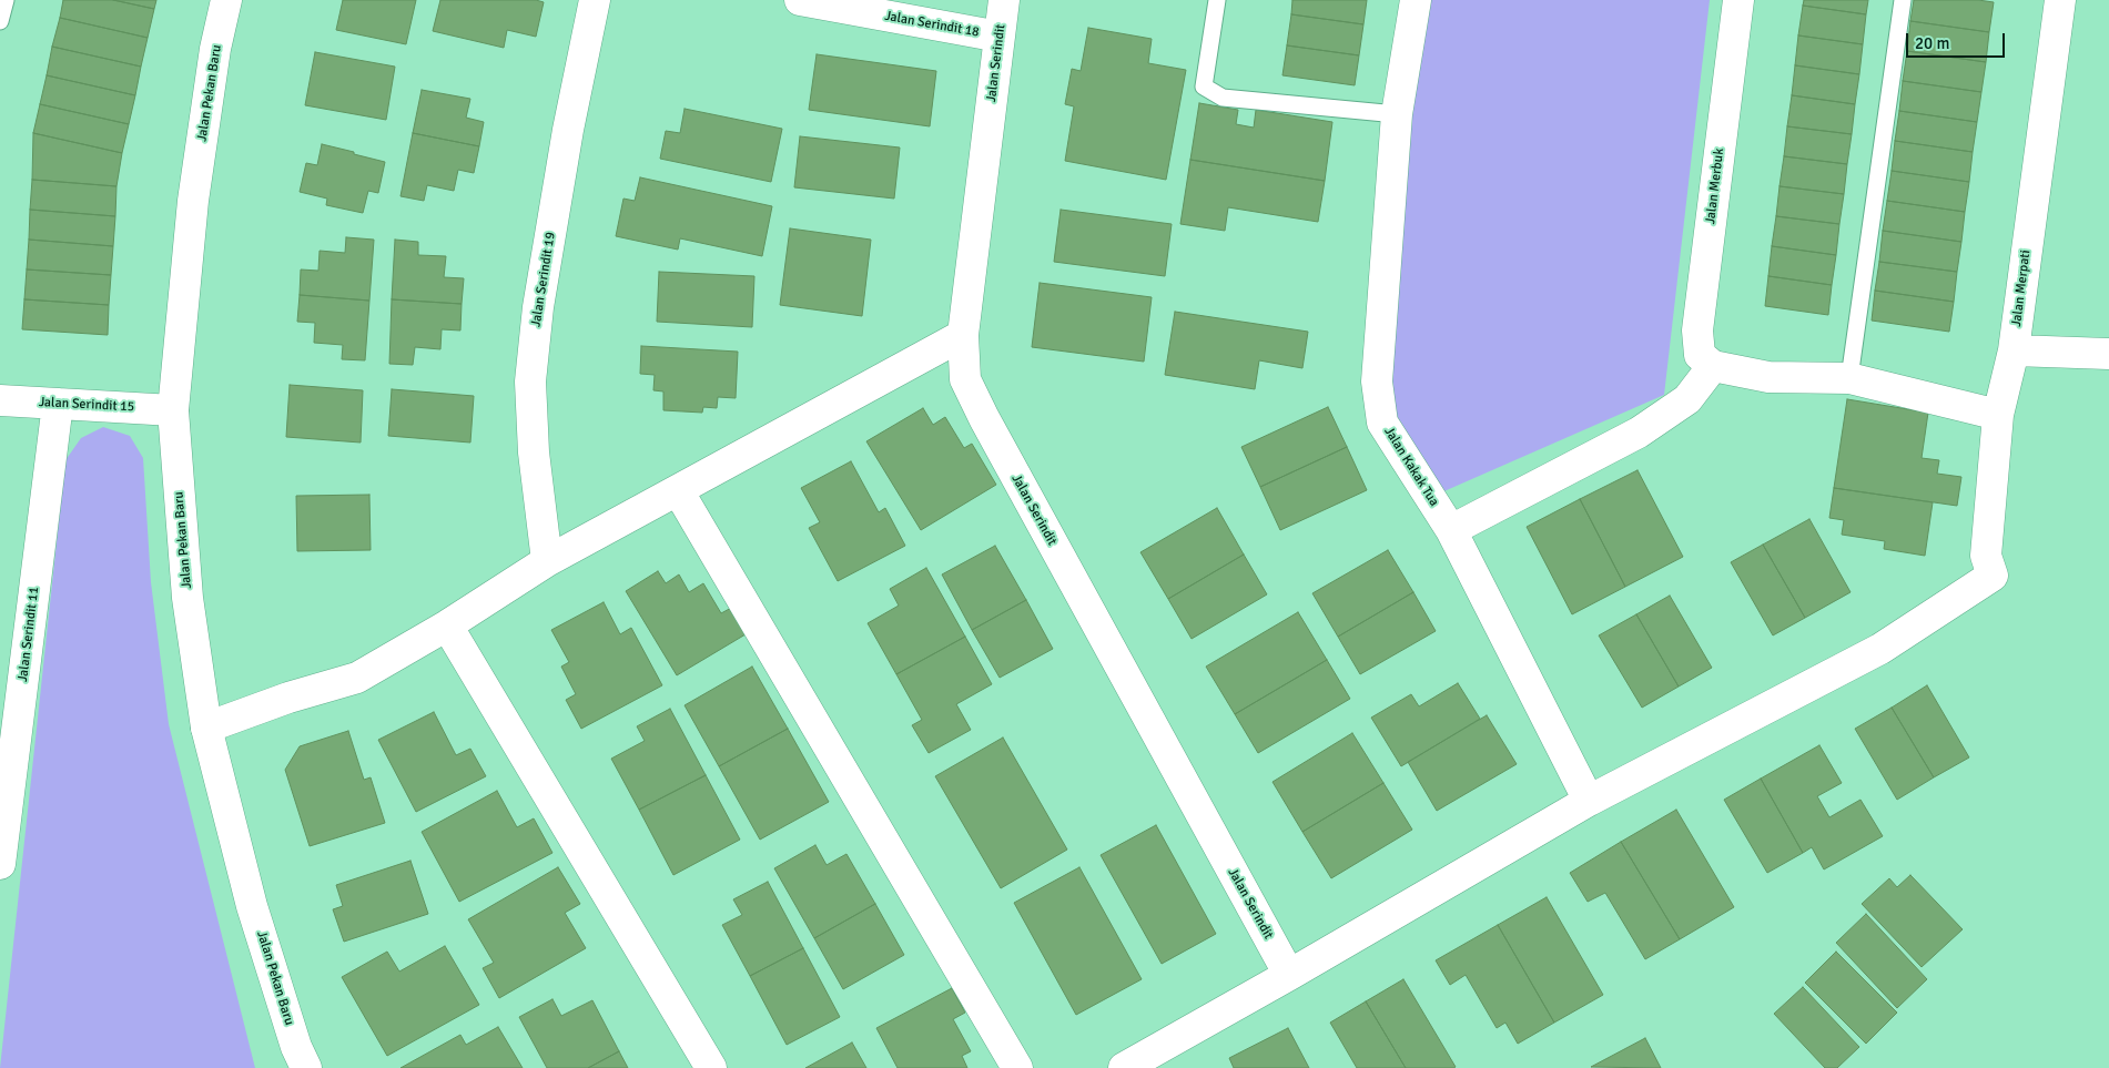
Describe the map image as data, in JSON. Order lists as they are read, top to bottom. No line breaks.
{"streets":{"street":["Jalan Serindit 18","Jalan Serindit","Jalan Pekan Baru","Jalan Merbuk","Jalan Serindit 19","Jalan Merpati","Jalan Serindit 15","Jalan Kakak Tua","Jalan Serindit 11"]},"crossings":[["Jalan Serindit 18","Jalan Serindit"],["Jalan Pekan Baru","Jalan Serindit 15"],["Jalan Merpati","Jalan Kakak Tua"],["Jalan Serindit 15","Jalan Serindit 11"]],"scale_bar":"20 m"}
